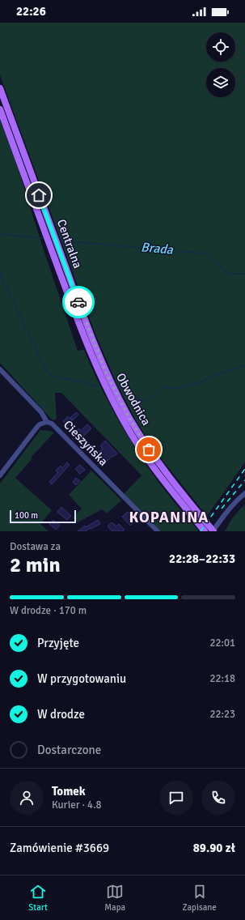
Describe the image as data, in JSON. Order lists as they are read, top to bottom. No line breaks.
{"streets":{"main road":["Centralna","Obwodnica"],"street":["Cieszyńska"]},"crossings":[["Centralna","Obwodnica"]],"districts":["KOPANINA"],"water":["Brada"],"scale_bar":"100 m","page":{"status":"22:26","scale":"100 m","heading":["2 min","Dostawa za","22:28–22:33"],"panel":["Tomek","Kurier · 4.8","Zamówienie #3669","89.90 zł"],"bar":"W drodze · 170 m","list":[["Przyjęte","22:01"],["W przygotowaniu","22:18"],["W drodze","22:23"],"Dostarczone"],"tabs":["Start","Mapa","Zapisane"]}}
